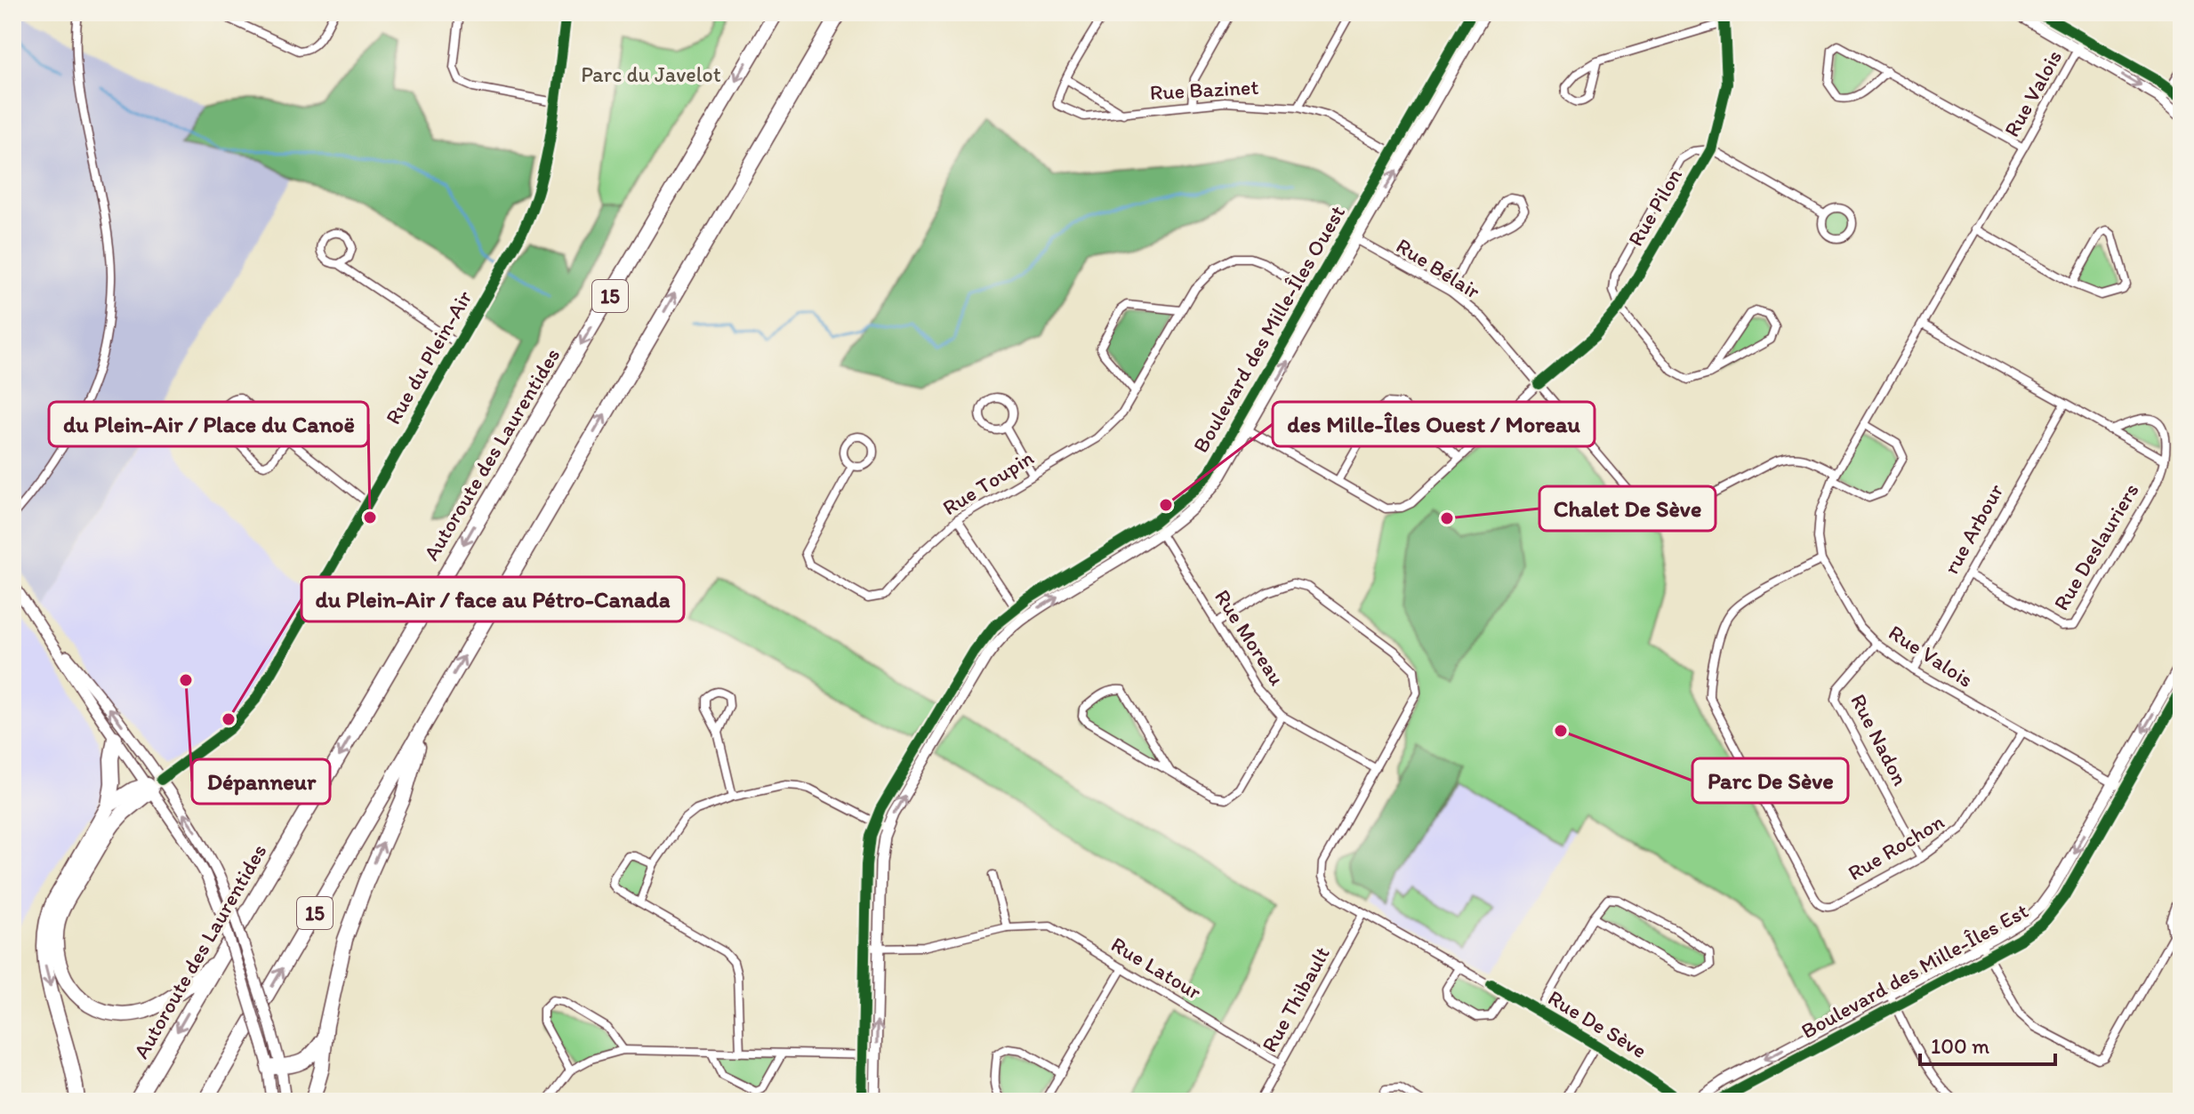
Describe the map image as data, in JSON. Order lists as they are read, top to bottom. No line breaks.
{"streets":{"highway":["15","Autoroute des Laurentides"],"street":["Rue Bazinet","Rue Valois","Rue Pilon","Rue Bélair","Boulevard des Mille-Îles Ouest","Rue du Plein-Air","Rue Toupin","rue Arbour","Rue Deslauriers","Rue Moreau","Rue Nadon","Rue Rochon","Rue Latour","Boulevard des Mille-Îles Est","Rue Thibault","Rue De Sève"]},"crossings":[["Rue Bazinet","Boulevard des Mille-Îles Ouest"],["Rue Valois","Rue Bélair"],["Rue Valois","rue Arbour"],["Rue Valois","Rue Nadon"],["Rue Valois","Rue Rochon"],["Rue Valois","Boulevard des Mille-Îles Est"],["Rue Pilon","Rue Bélair"],["Rue Pilon","Boulevard des Mille-Îles Ouest"],["Rue Bélair","Boulevard des Mille-Îles Ouest"],["Boulevard des Mille-Îles Ouest","Rue Toupin"],["Boulevard des Mille-Îles Ouest","Rue Moreau"],["Boulevard des Mille-Îles Ouest","Rue Latour"],["rue Arbour","Rue Deslauriers"],["Rue Moreau","Rue De Sève"],["Rue Nadon","Rue Rochon"],["Rue Latour","Rue Thibault"],["Rue Thibault","Rue De Sève"]],"parks":["Parc du Javelot"],"places":["des Mille-Îles Ouest / Moreau","du Plein-Air / Place du Canoë","Chalet De Sève","Dépanneur","du Plein-Air / face au Pétro-Canada","Parc De Sève"],"scale_bar":"100 m"}
